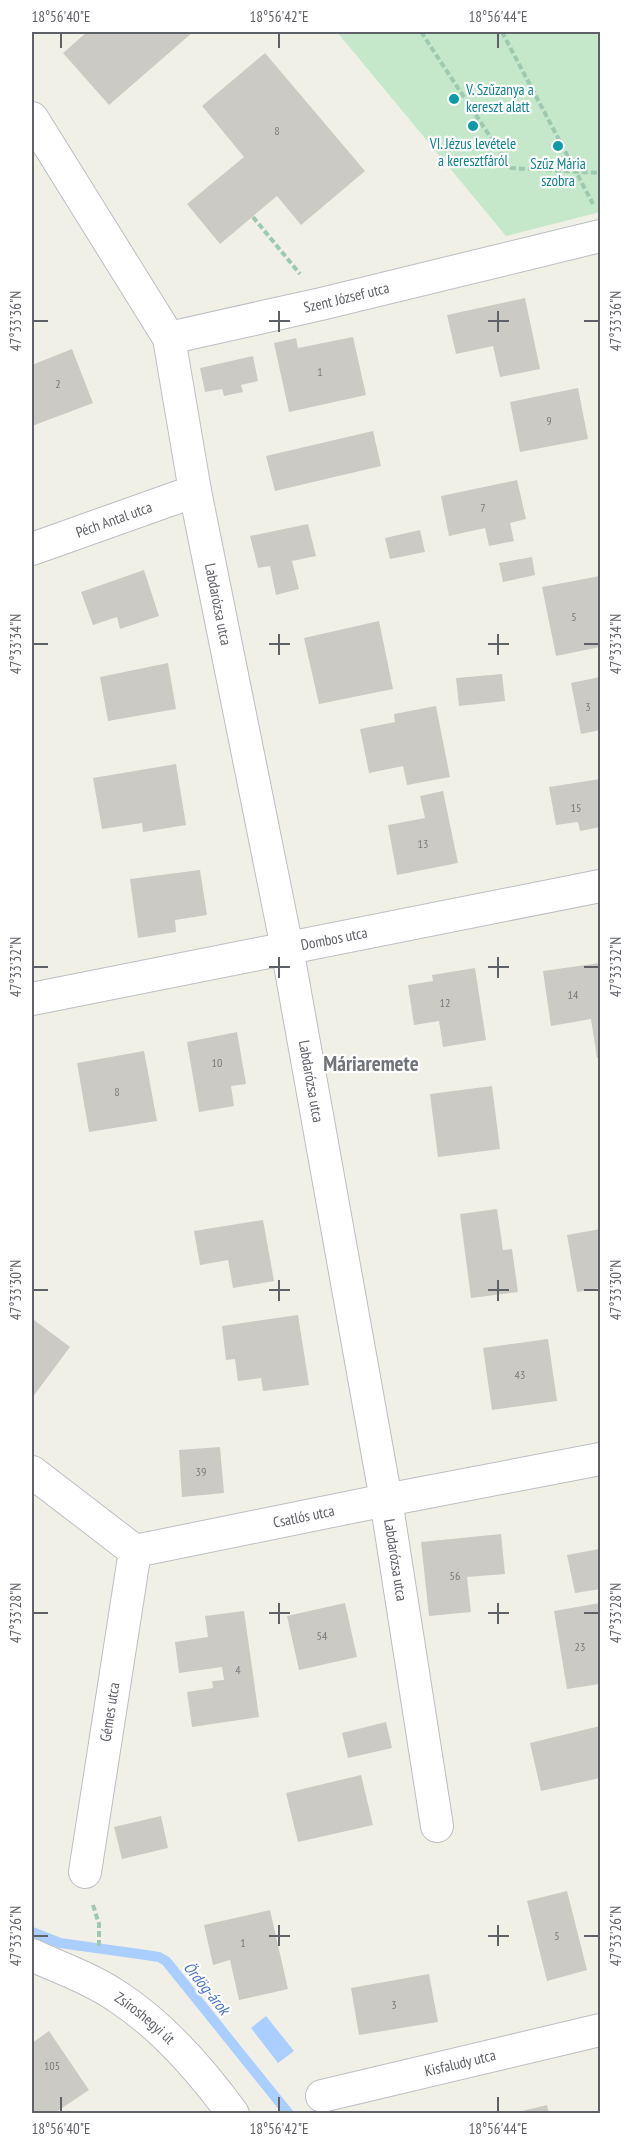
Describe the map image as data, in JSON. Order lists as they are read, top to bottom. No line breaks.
{"streets":{"street":["Szent József utca","Péch Antal utca","Labdarózsa utca","Dombos utca","Csatlós utca","Gémes utca","Zsíroshegyi út","Kisfaludy utca"]},"crossings":[["Szent József utca","Labdarózsa utca"],["Péch Antal utca","Labdarózsa utca"],["Labdarózsa utca","Dombos utca"],["Labdarózsa utca","Csatlós utca"],["Csatlós utca","Gémes utca"]],"districts":["Máriaremete"],"water":["Ördög-árok"],"places":["V. Szűzanya a kereszt alatt","VI. Jézus levétele a keresztfáról","Szűz Mária szobra"],"house_numbers":["8","1","2","9","7","5","3","15","13","14","12","10","8","43","39","56","54","23","4","5","1","3","105"],"coordinates":["18°56'40\"E","18°56'42\"E","18°56'44\"E","47°33'36\"N","47°33'34\"N","47°33'32\"N","47°33'30\"N","47°33'28\"N","47°33'26\"N"]}
